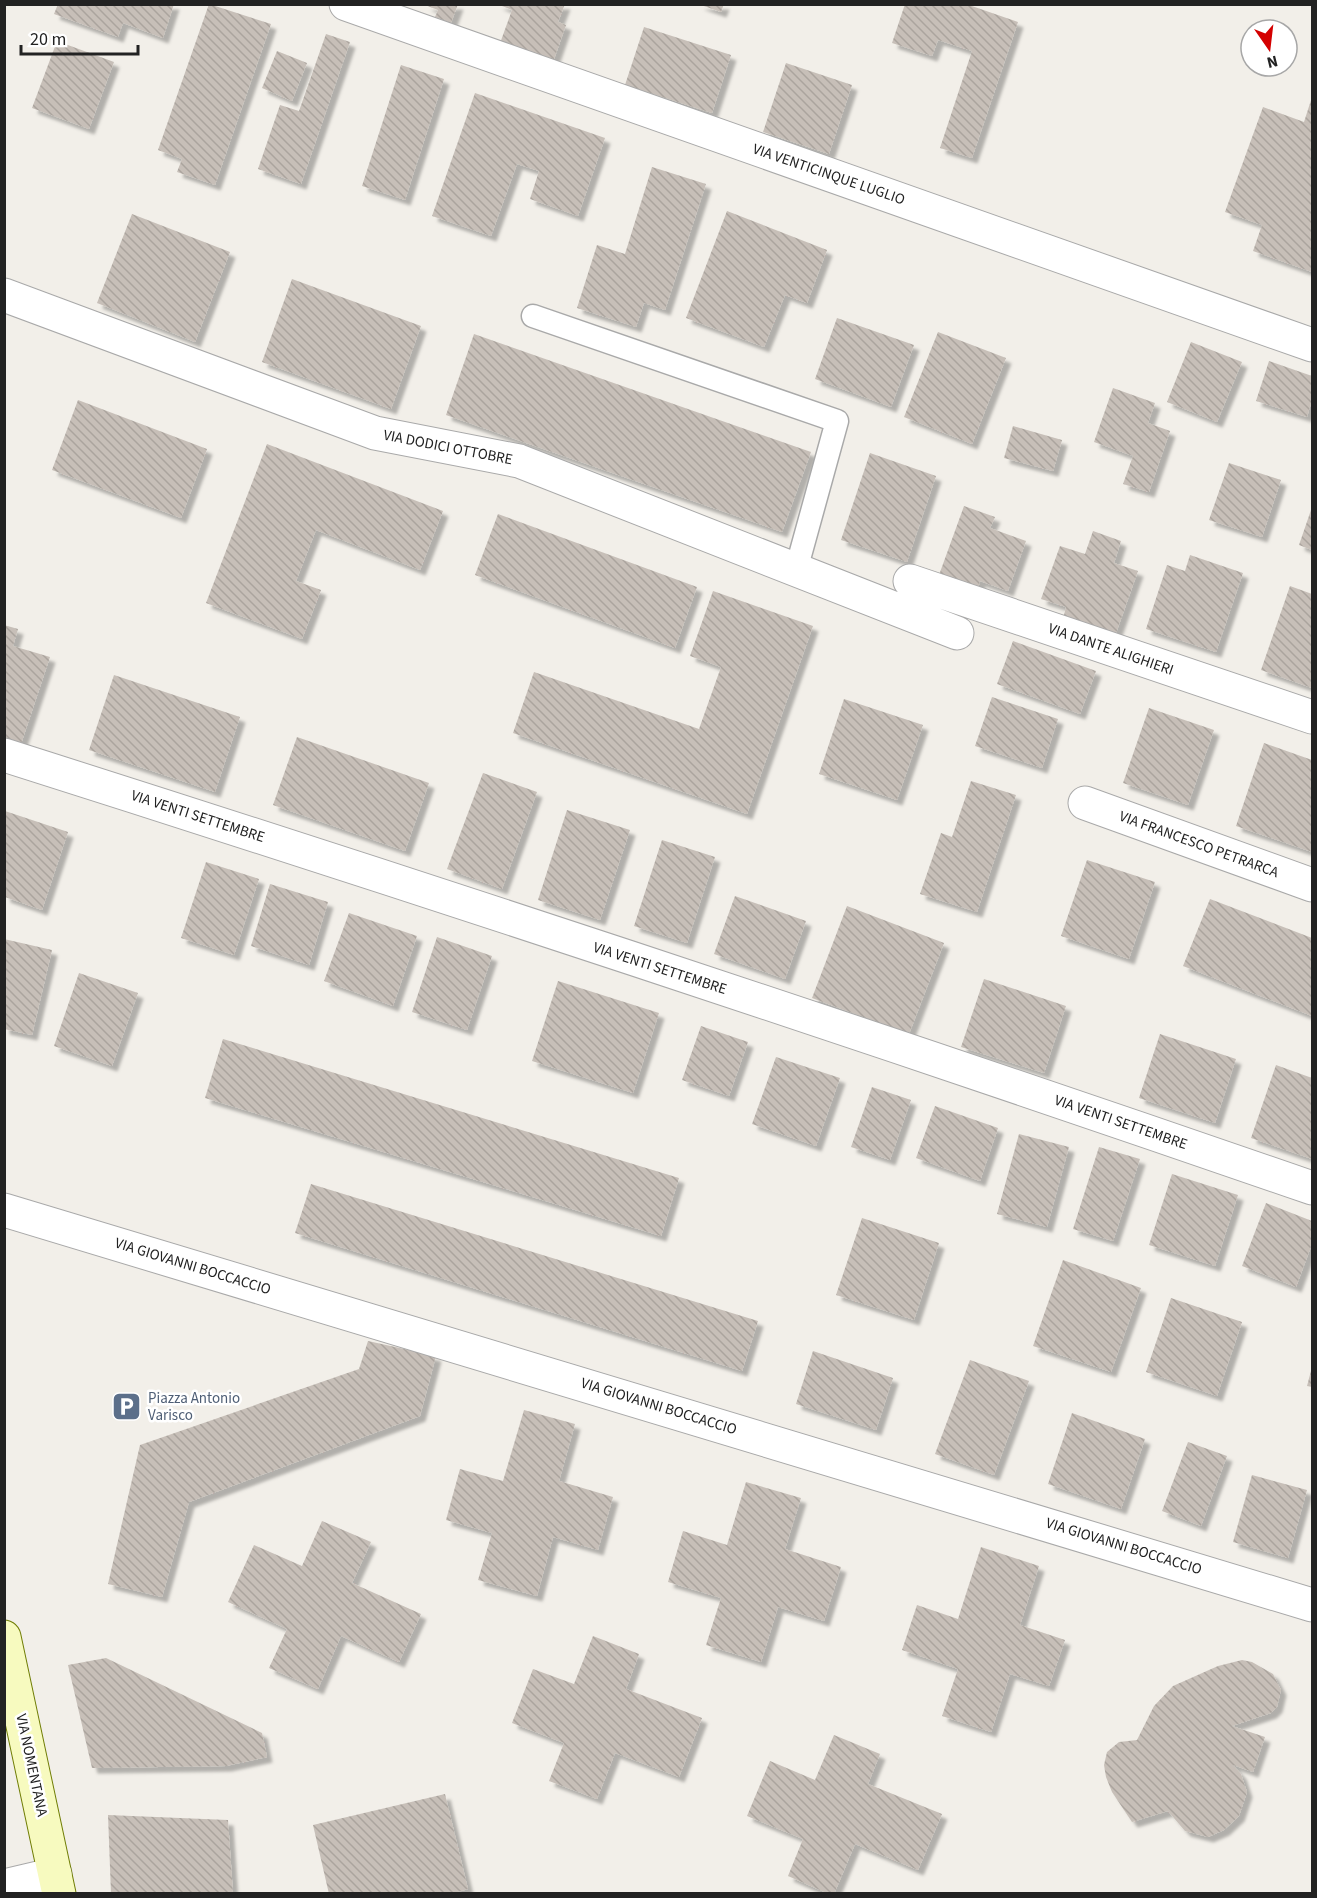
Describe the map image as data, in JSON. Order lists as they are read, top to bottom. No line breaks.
{"streets":{"street":["VIA VENTICINQUE LUGLIO","VIA DODICI OTTOBRE","VIA DANTE ALIGHIERI","VIA VENTI SETTEMBRE","VIA FRANCESCO PETRARCA","VIA GIOVANNI BOCCACCIO","VIA NOMENTANA"]},"places":{"parking":["Piazza Antonio Varisco"]},"scale_bar":"20 m","north":"bottom"}
